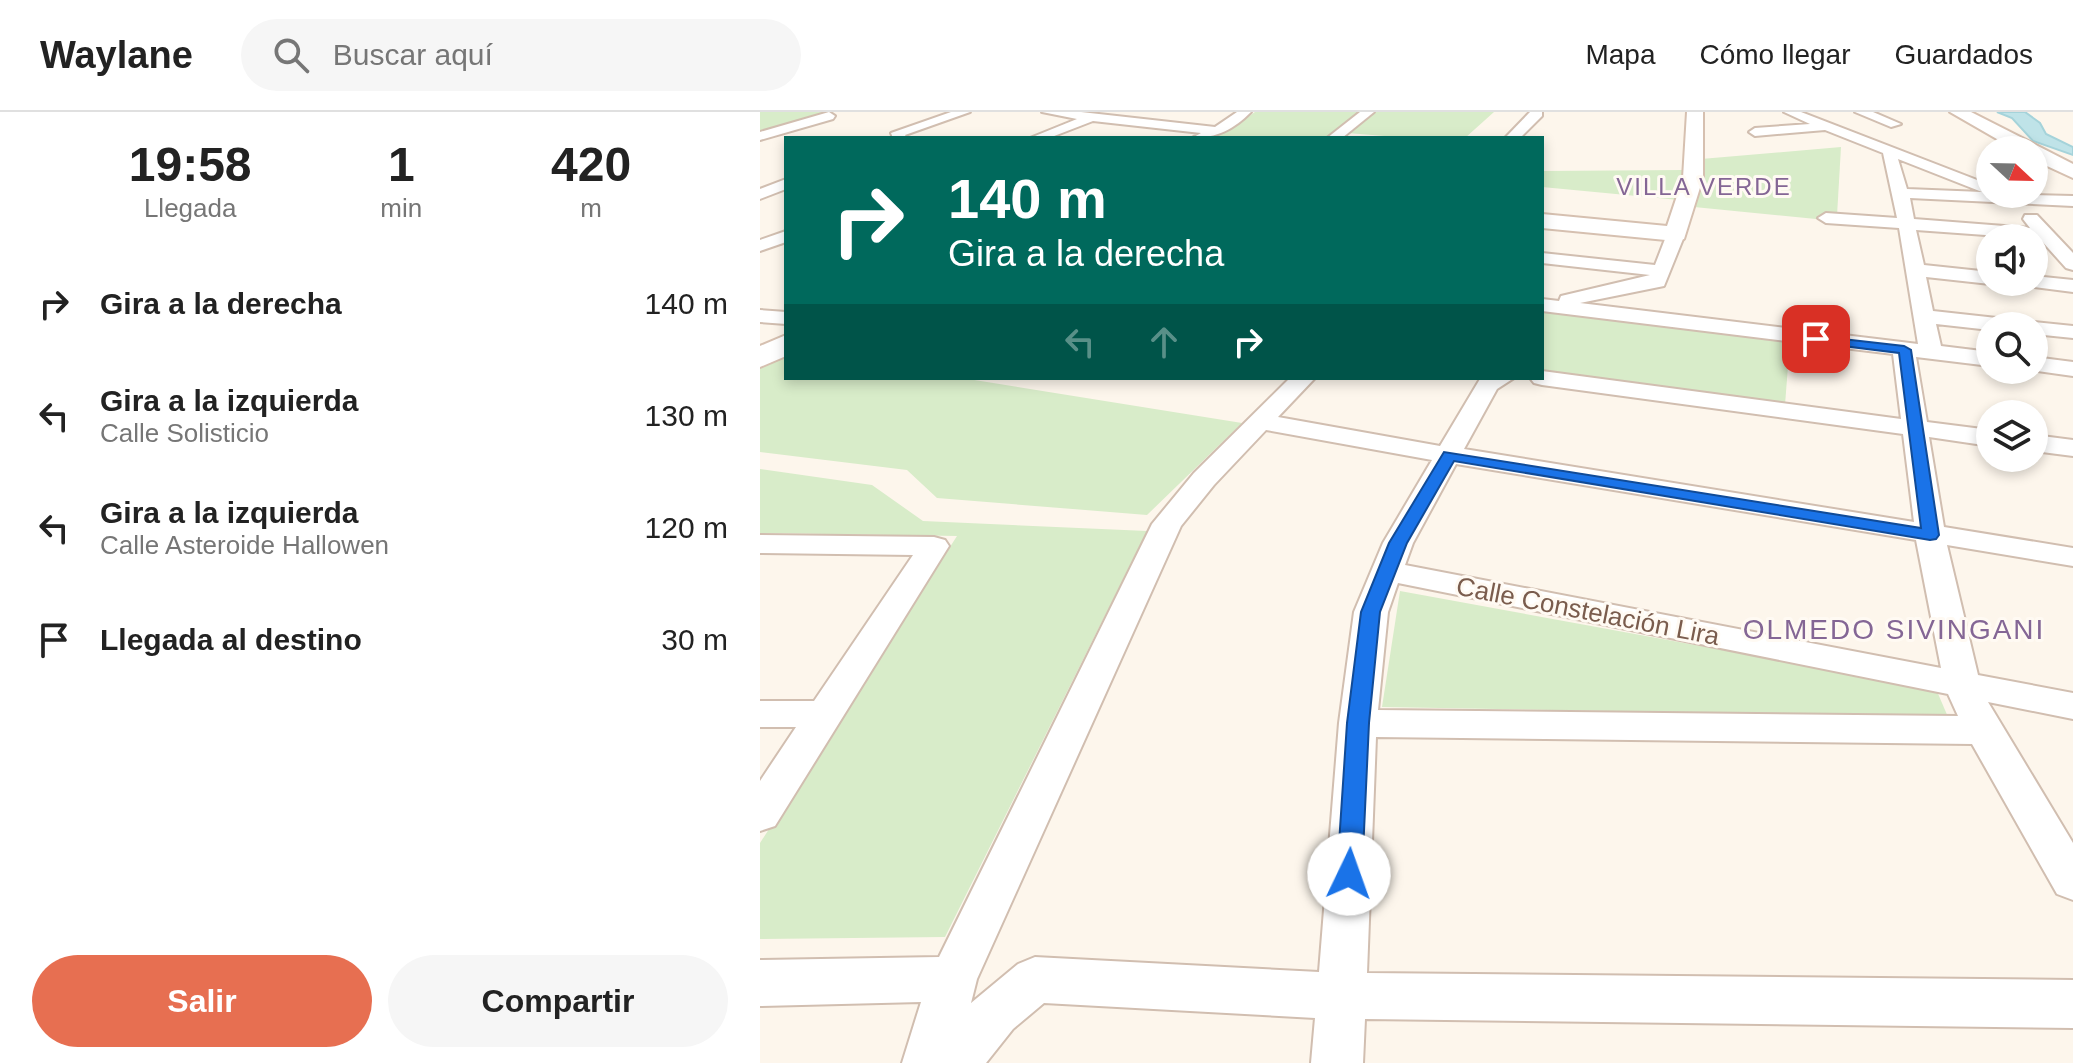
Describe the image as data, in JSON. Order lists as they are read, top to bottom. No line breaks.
{"streets":{"street":["Calle Constelación Lira"]},"districts":["VILLA VERDE","OLMEDO SIVINGANI"],"north":"right","page":{"header":"Waylane","search":"Buscar aquí","nav":["Mapa","Cómo llegar","Guardados"],"eta":["19:58","Llegada","1","min","420","m"],"turn":["140 m","Gira a la derecha"],"list":[{"name":"Gira a la derecha","value":"140 m"},{"name":"Gira a la izquierda","note":"Calle Solisticio","value":"130 m"},{"name":"Gira a la izquierda","note":"Calle Asteroide Hallowen","value":"120 m"},{"name":"Llegada al destino","value":"30 m"}],"buttons":["Salir","Compartir"]}}
